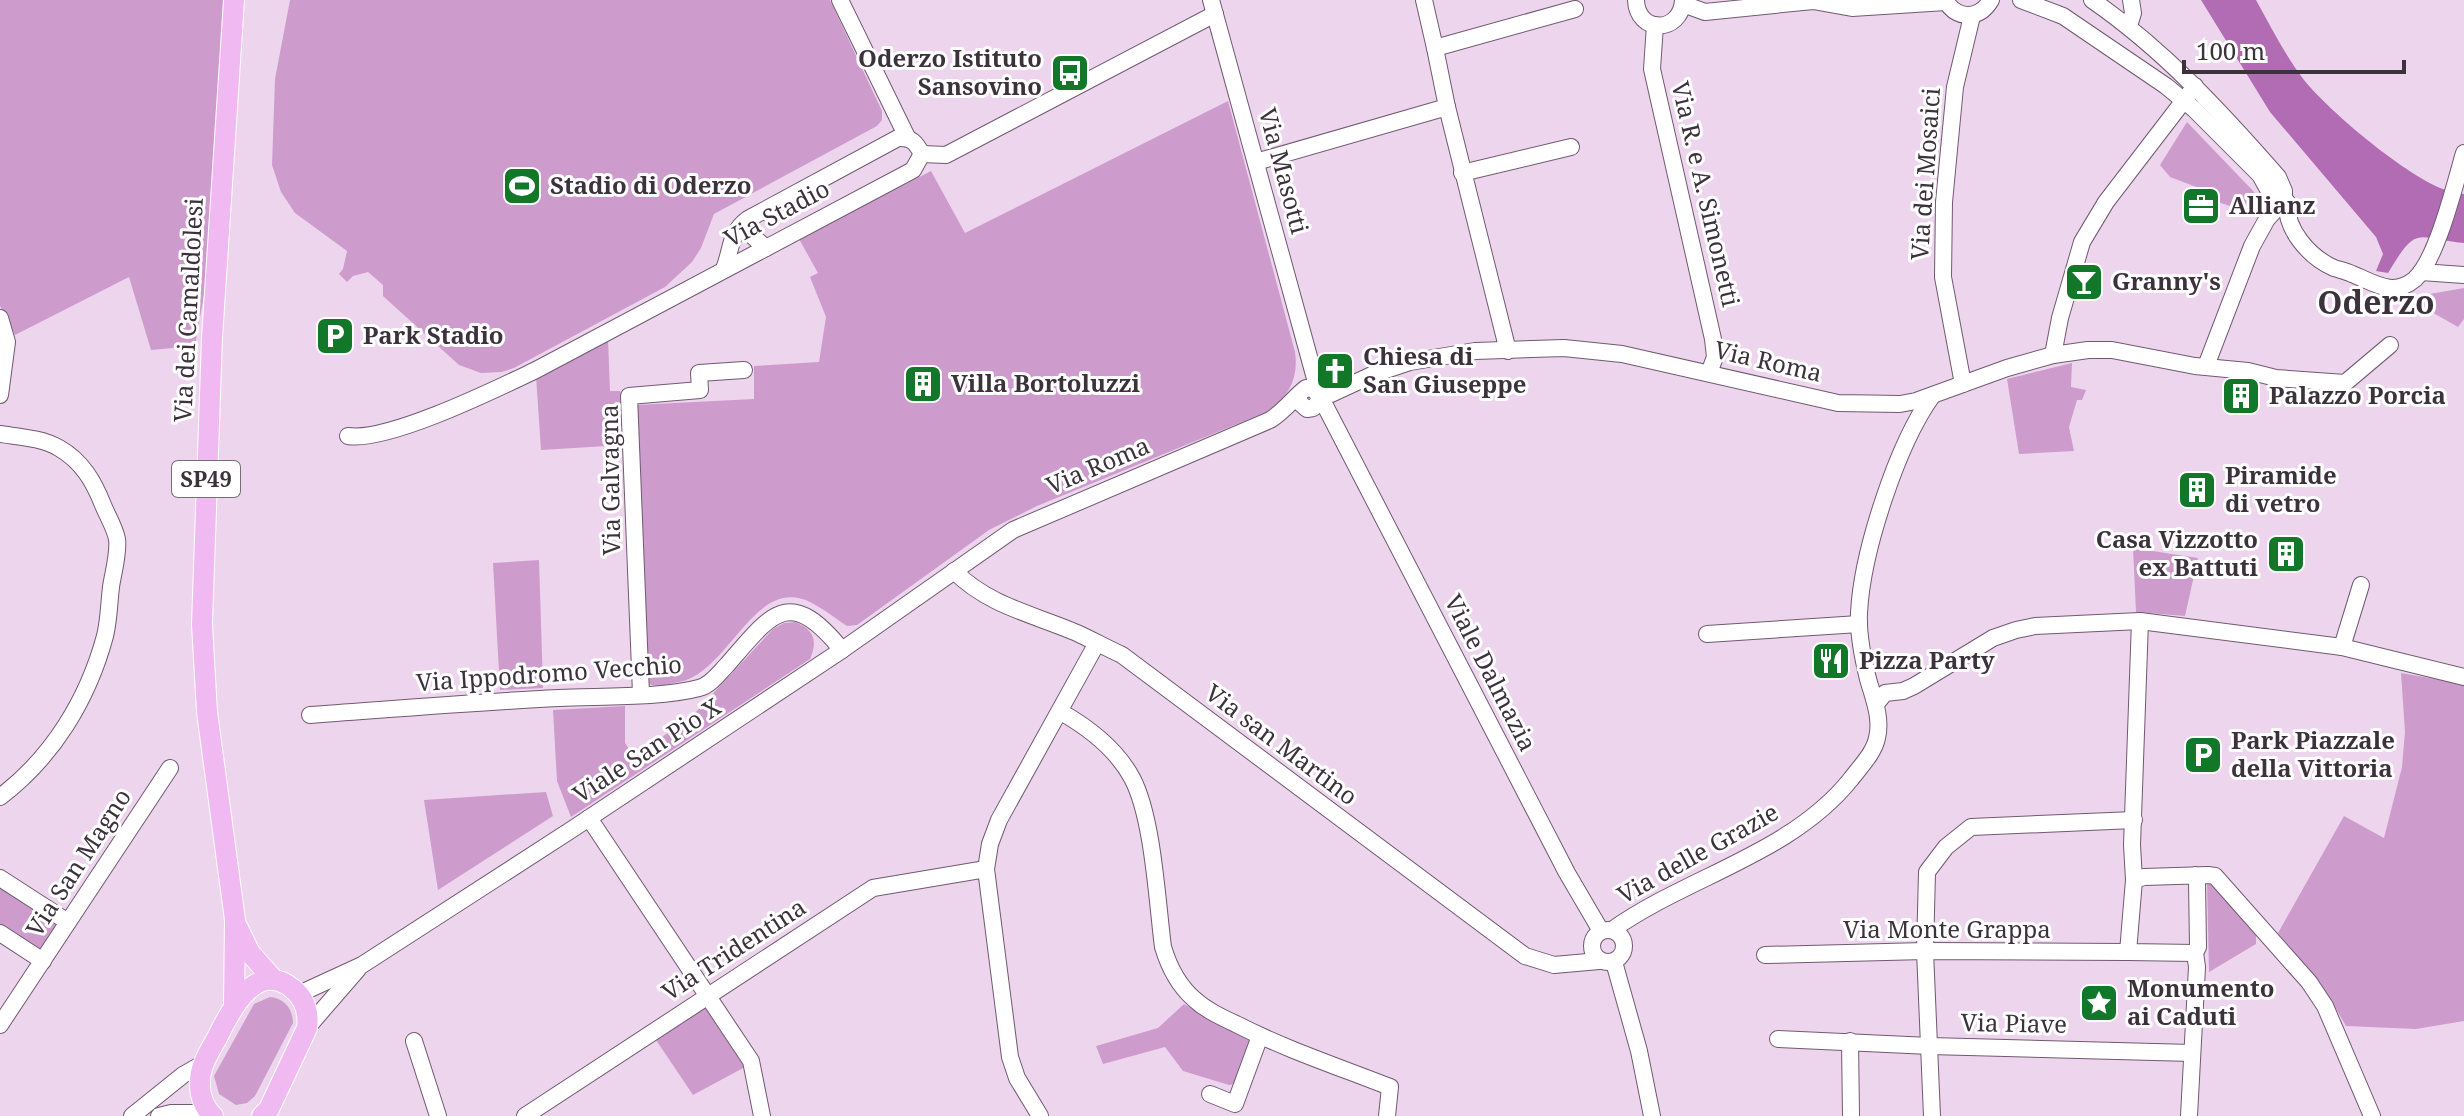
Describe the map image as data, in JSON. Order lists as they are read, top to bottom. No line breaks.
{"streets":{"main road":["Via dei Camaldolesi","SP49"],"street":["Via Masotti","Via dei Mosaici","Via R. e A. Simonetti","Via Stadio","Via Roma","Via Galvagna","Viale Dalmazia","Via Ippodromo Vecchio","Via san Martino","Viale San Pio X","Via delle Grazie","Via San Magno","Via Monte Grappa","Via Tridentina","Via Piave"]},"crossings":[["Via Masotti","Via Roma"],["Via Masotti","Viale Dalmazia"],["Via dei Mosaici","Via Roma"],["Via R. e A. Simonetti","Via Roma"],["Via dei Camaldolesi","SP49"],["Via Roma","Viale Dalmazia"],["Via Roma","Via san Martino"],["Via Roma","Viale San Pio X"],["Via Roma","Via delle Grazie"],["SP49","Viale San Pio X"],["Via Galvagna","Via Ippodromo Vecchio"],["Viale Dalmazia","Via san Martino"],["Viale Dalmazia","Via delle Grazie"],["Via Ippodromo Vecchio","Viale San Pio X"],["Via san Martino","Viale San Pio X"],["Via san Martino","Via delle Grazie"]],"districts":["Oderzo"],"places":{"bus stop":["Oderzo Istituto Sansovino"],"sports":["Stadio di Oderzo"],"office":["Allianz"],"bar":["Granny's"],"parking":["Park Stadio","Park Piazzale della Vittoria"],"church":["Chiesa di San Giuseppe"],"building":["Villa Bortoluzzi","Palazzo Porcia","Piramide di vetro","Casa Vizzotto ex Battuti"],"restaurant":["Pizza Party"],"place":["Monumento ai Caduti"]},"scale_bar":"100 m"}
